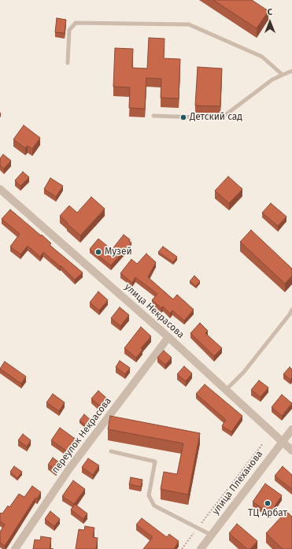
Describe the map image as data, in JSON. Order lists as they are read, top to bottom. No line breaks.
{"streets":{"street":["улица Некрасова","переулок Некрасова","улица Плеханова"]},"crossings":[["улица Некрасова","переулок Некрасова"],["улица Некрасова","улица Плеханова"]],"places":["Детский сад","Музей","ТЦ Арбат"],"north":"top"}
